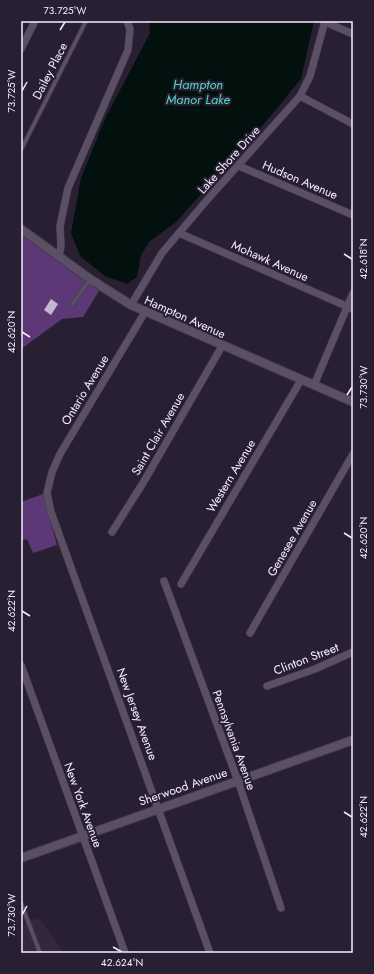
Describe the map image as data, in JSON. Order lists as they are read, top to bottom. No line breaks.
{"streets":{"street":["Lake Shore Drive","Hudson Avenue","Mohawk Avenue","Hampton Avenue","Ontario Avenue","Saint Clair Avenue","Western Avenue","Genesee Avenue","Clinton Street","New Jersey Avenue","Pennsylvania Avenue","Sherwood Avenue","New York Avenue"],"lane":["Dailey Place"]},"crossings":[["Lake Shore Drive","Hudson Avenue"],["Lake Shore Drive","Mohawk Avenue"],["Lake Shore Drive","Hampton Avenue"],["Hampton Avenue","Ontario Avenue"],["Hampton Avenue","Saint Clair Avenue"],["Hampton Avenue","Western Avenue"],["Ontario Avenue","New Jersey Avenue"],["New Jersey Avenue","Sherwood Avenue"],["Pennsylvania Avenue","Sherwood Avenue"],["Sherwood Avenue","New York Avenue"]],"water":["Hampton Manor Lake"],"coordinates":["73.725°W","42.618°N","42.620°N","73.730°W","42.622°N","42.624°N"]}
